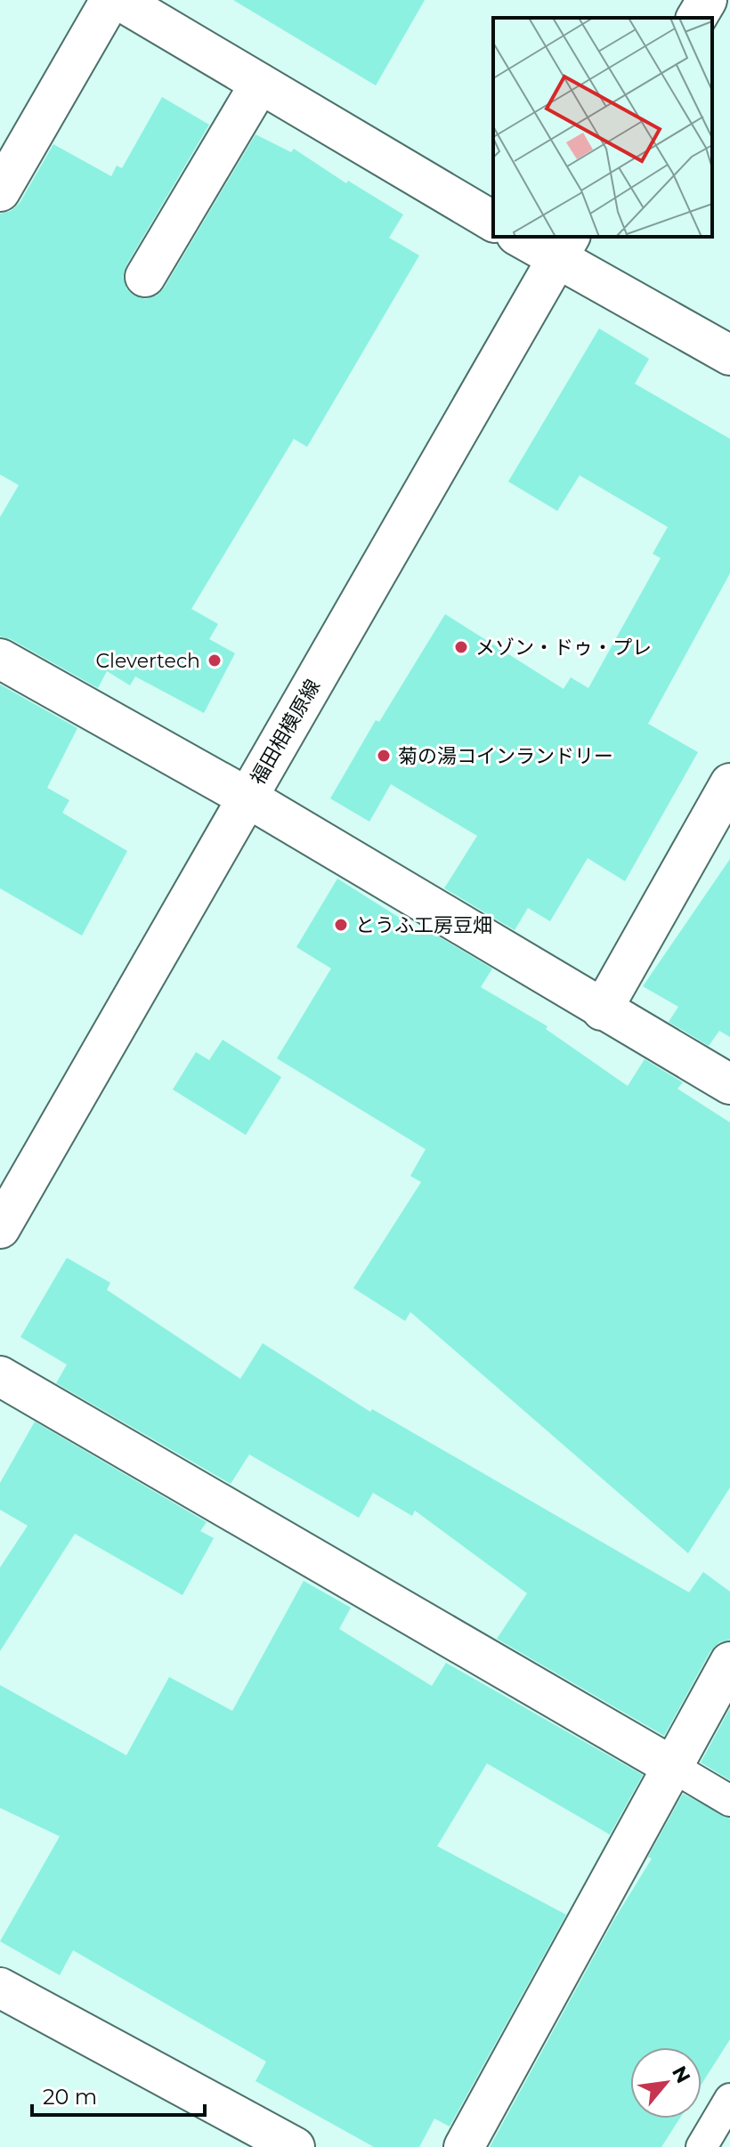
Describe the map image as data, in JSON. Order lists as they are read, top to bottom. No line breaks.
{"streets":{"street":["福田相模原線"]},"places":["メゾン・ドゥ・プレ","Clevertech","菊の湯コインランドリー","とうふ工房豆畑"],"scale_bar":"20 m","north":"top right"}
